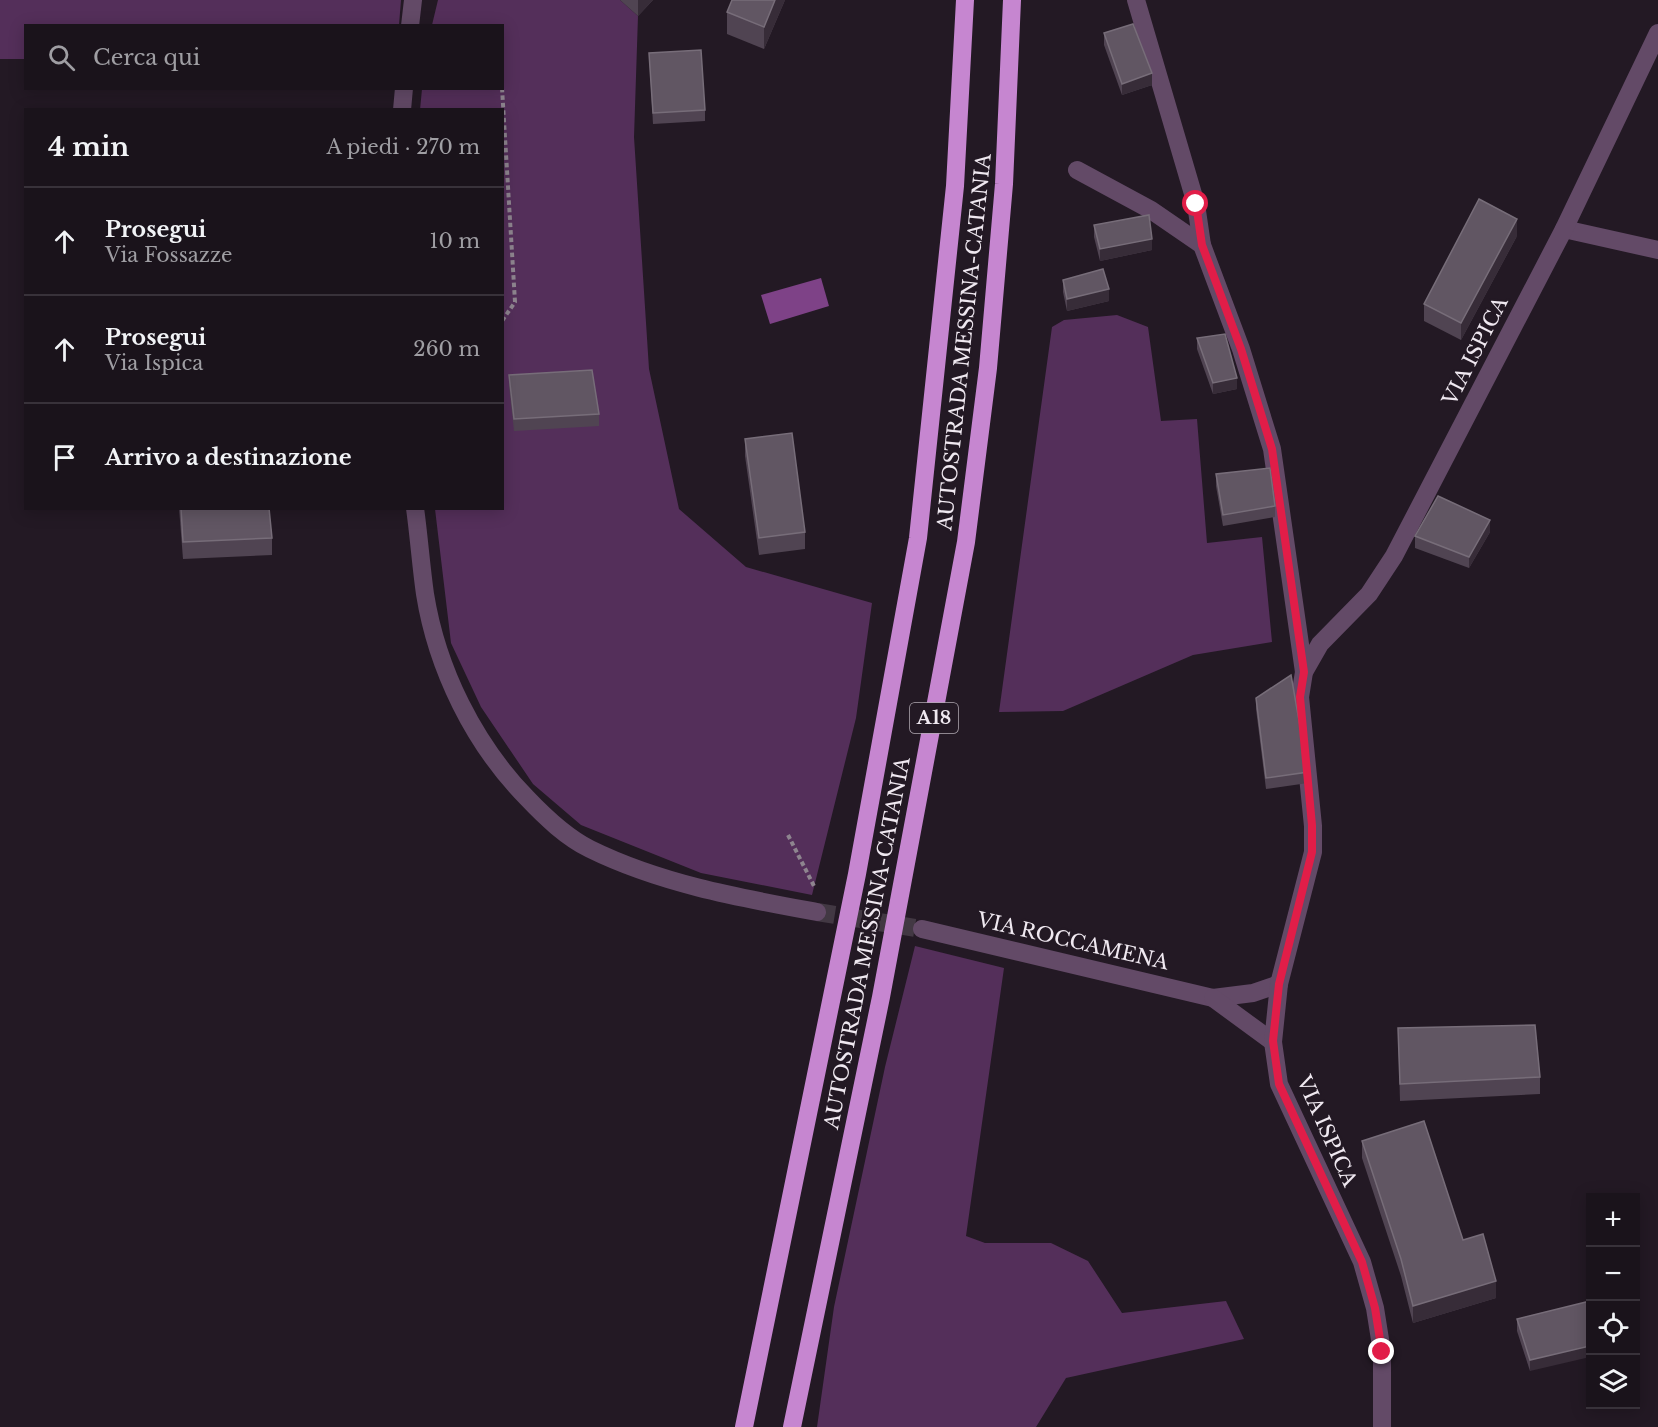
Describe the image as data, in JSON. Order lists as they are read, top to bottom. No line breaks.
{"streets":{"highway":["AUTOSTRADA MESSINA-CATANIA","A18"],"street":["VIA ISPICA","VIA ROCCAMENA"]},"page":{"search":"Cerca qui","heading":["4 min","A piedi · 270 m"],"list":[["Prosegui","Via Fossazze","10 m"],["Prosegui","Via Ispica","260 m"],"Arrivo a destinazione"],"map_buttons":["+","−"]}}
